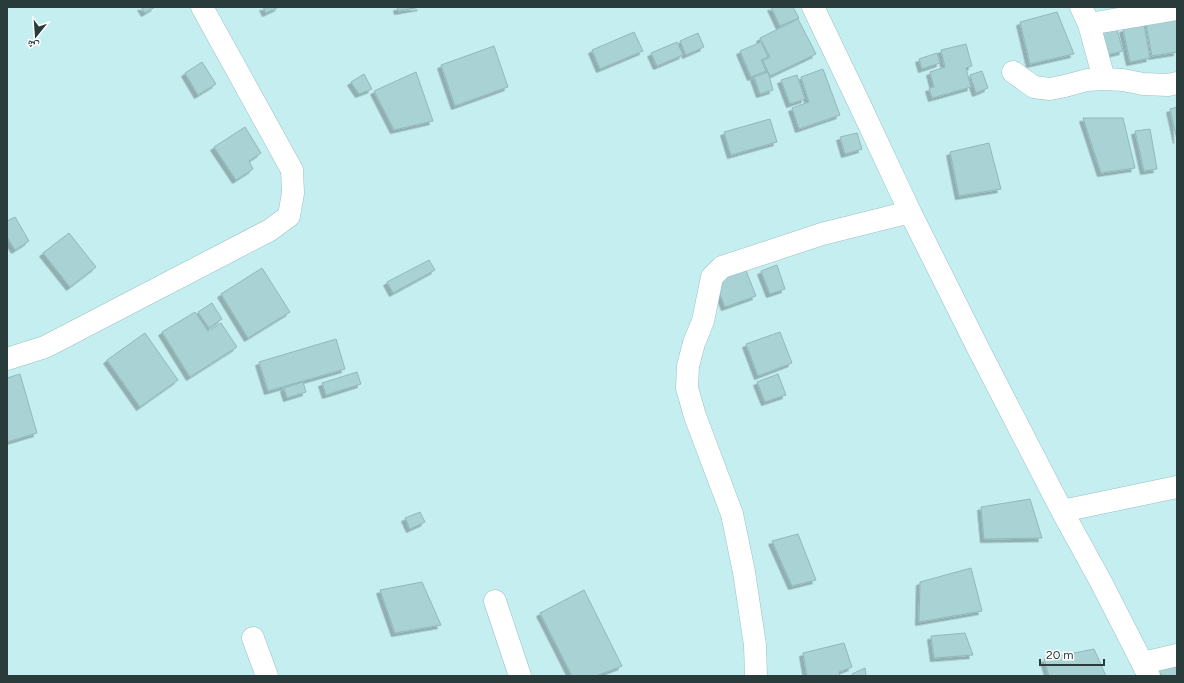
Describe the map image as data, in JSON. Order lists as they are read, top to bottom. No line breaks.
{"scale_bar":"20 m","north":"bottom"}
